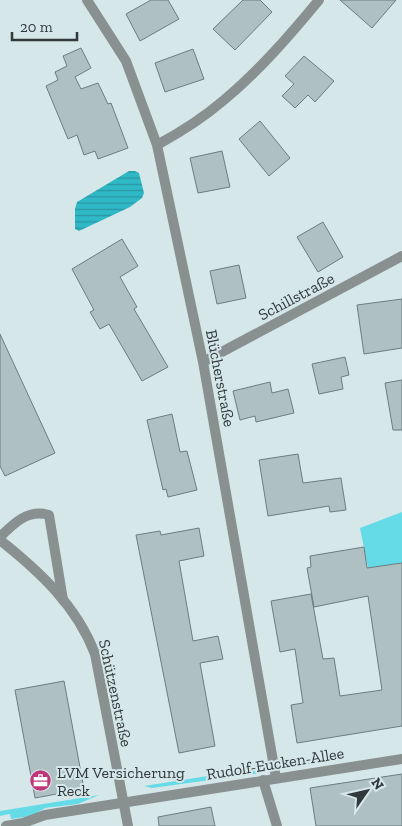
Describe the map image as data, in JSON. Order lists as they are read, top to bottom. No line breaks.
{"streets":{"street":["Schillstraße","Blücherstraße","Schützenstraße","Rudolf-Eucken-Allee"]},"crossings":[["Schillstraße","Blücherstraße"],["Blücherstraße","Rudolf-Eucken-Allee"],["Schützenstraße","Rudolf-Eucken-Allee"]],"places":{"office":["LVM Versicherung Reck"]},"scale_bar":"20 m","north":"top right"}
